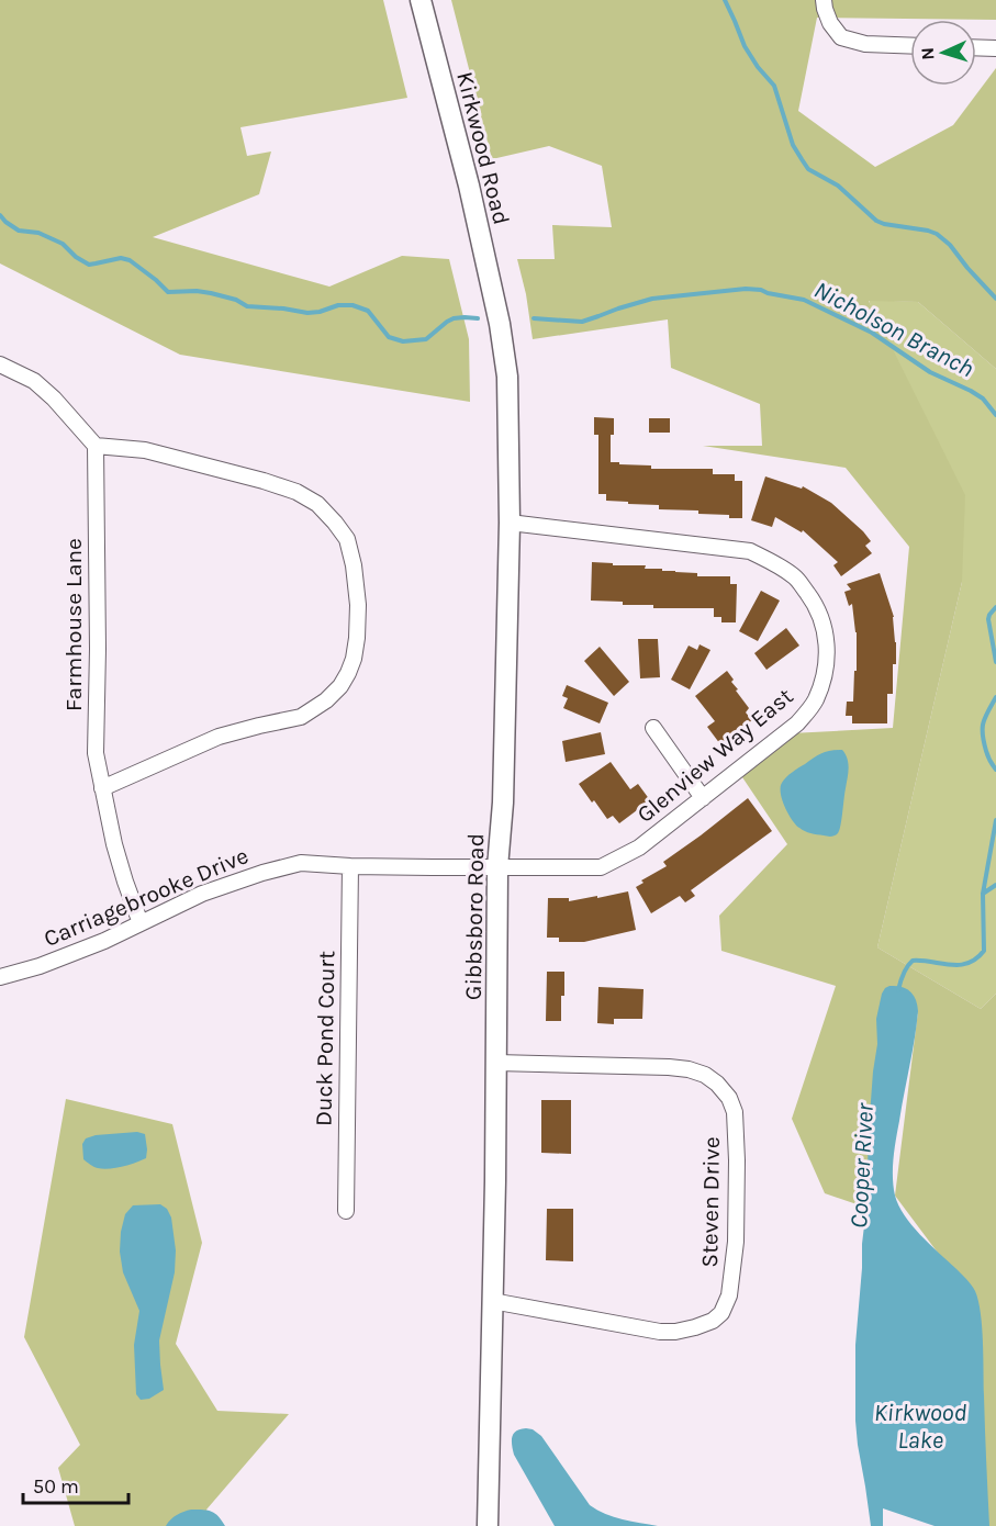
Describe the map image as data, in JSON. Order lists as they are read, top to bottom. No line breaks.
{"streets":{"street":["Kirkwood Road","Farmhouse Lane","Glenview Way East","Carriagebrooke Drive","Gibbsboro Road","Duck Pond Court","Steven Drive"]},"crossings":[["Kirkwood Road","Gibbsboro Road"],["Farmhouse Lane","Carriagebrooke Drive"],["Glenview Way East","Carriagebrooke Drive"],["Glenview Way East","Gibbsboro Road"],["Glenview Way East","Duck Pond Court"],["Carriagebrooke Drive","Duck Pond Court"],["Gibbsboro Road","Steven Drive"]],"water":["Nicholson Branch","Cooper River","Kirkwood Lake"],"scale_bar":"50 m","north":"left"}
